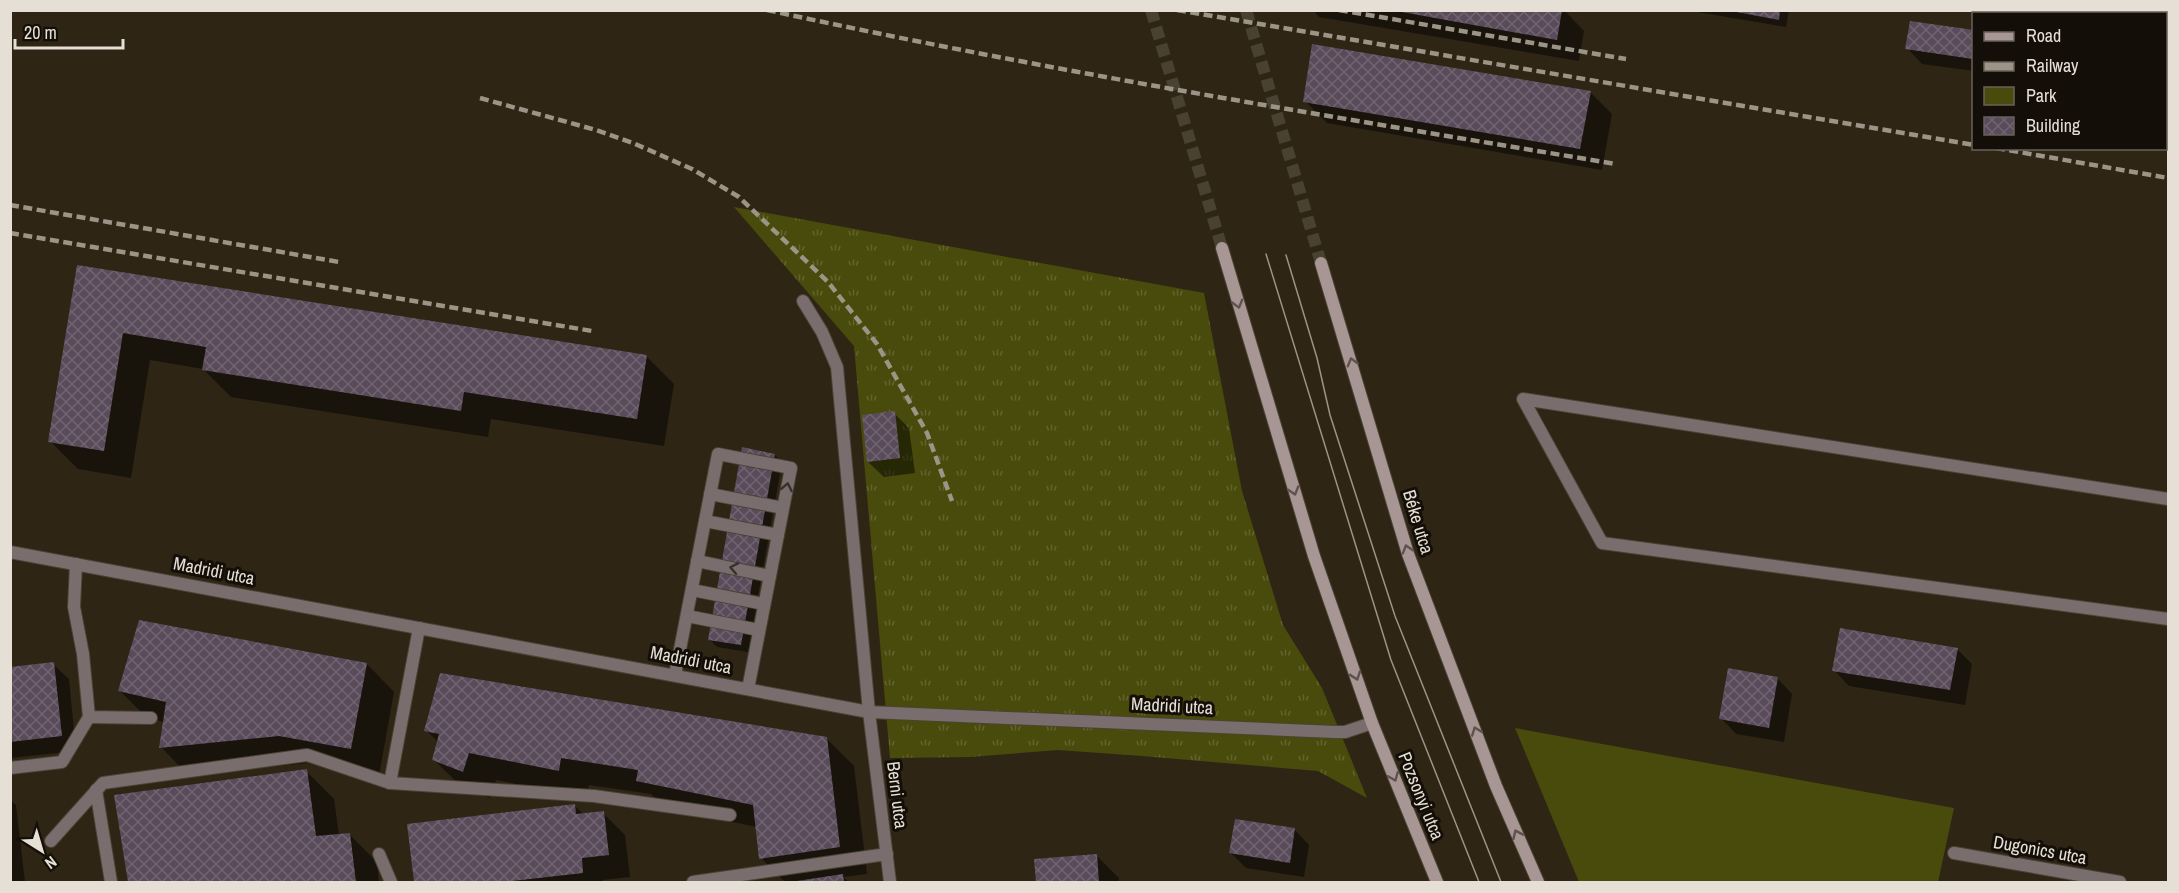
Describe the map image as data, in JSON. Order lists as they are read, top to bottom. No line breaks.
{"streets":{"main road":["Béke utca","Pozsonyi utca"],"street":["Madridi utca","Berni utca","Dugonics utca"]},"crossings":[["Madridi utca","Berni utca"],["Madridi utca","Pozsonyi utca"]],"one_way":["Pozsonyi utca"],"legend":["Road","Railway","Park","Building"],"scale_bar":"20 m","north":"bottom right"}
